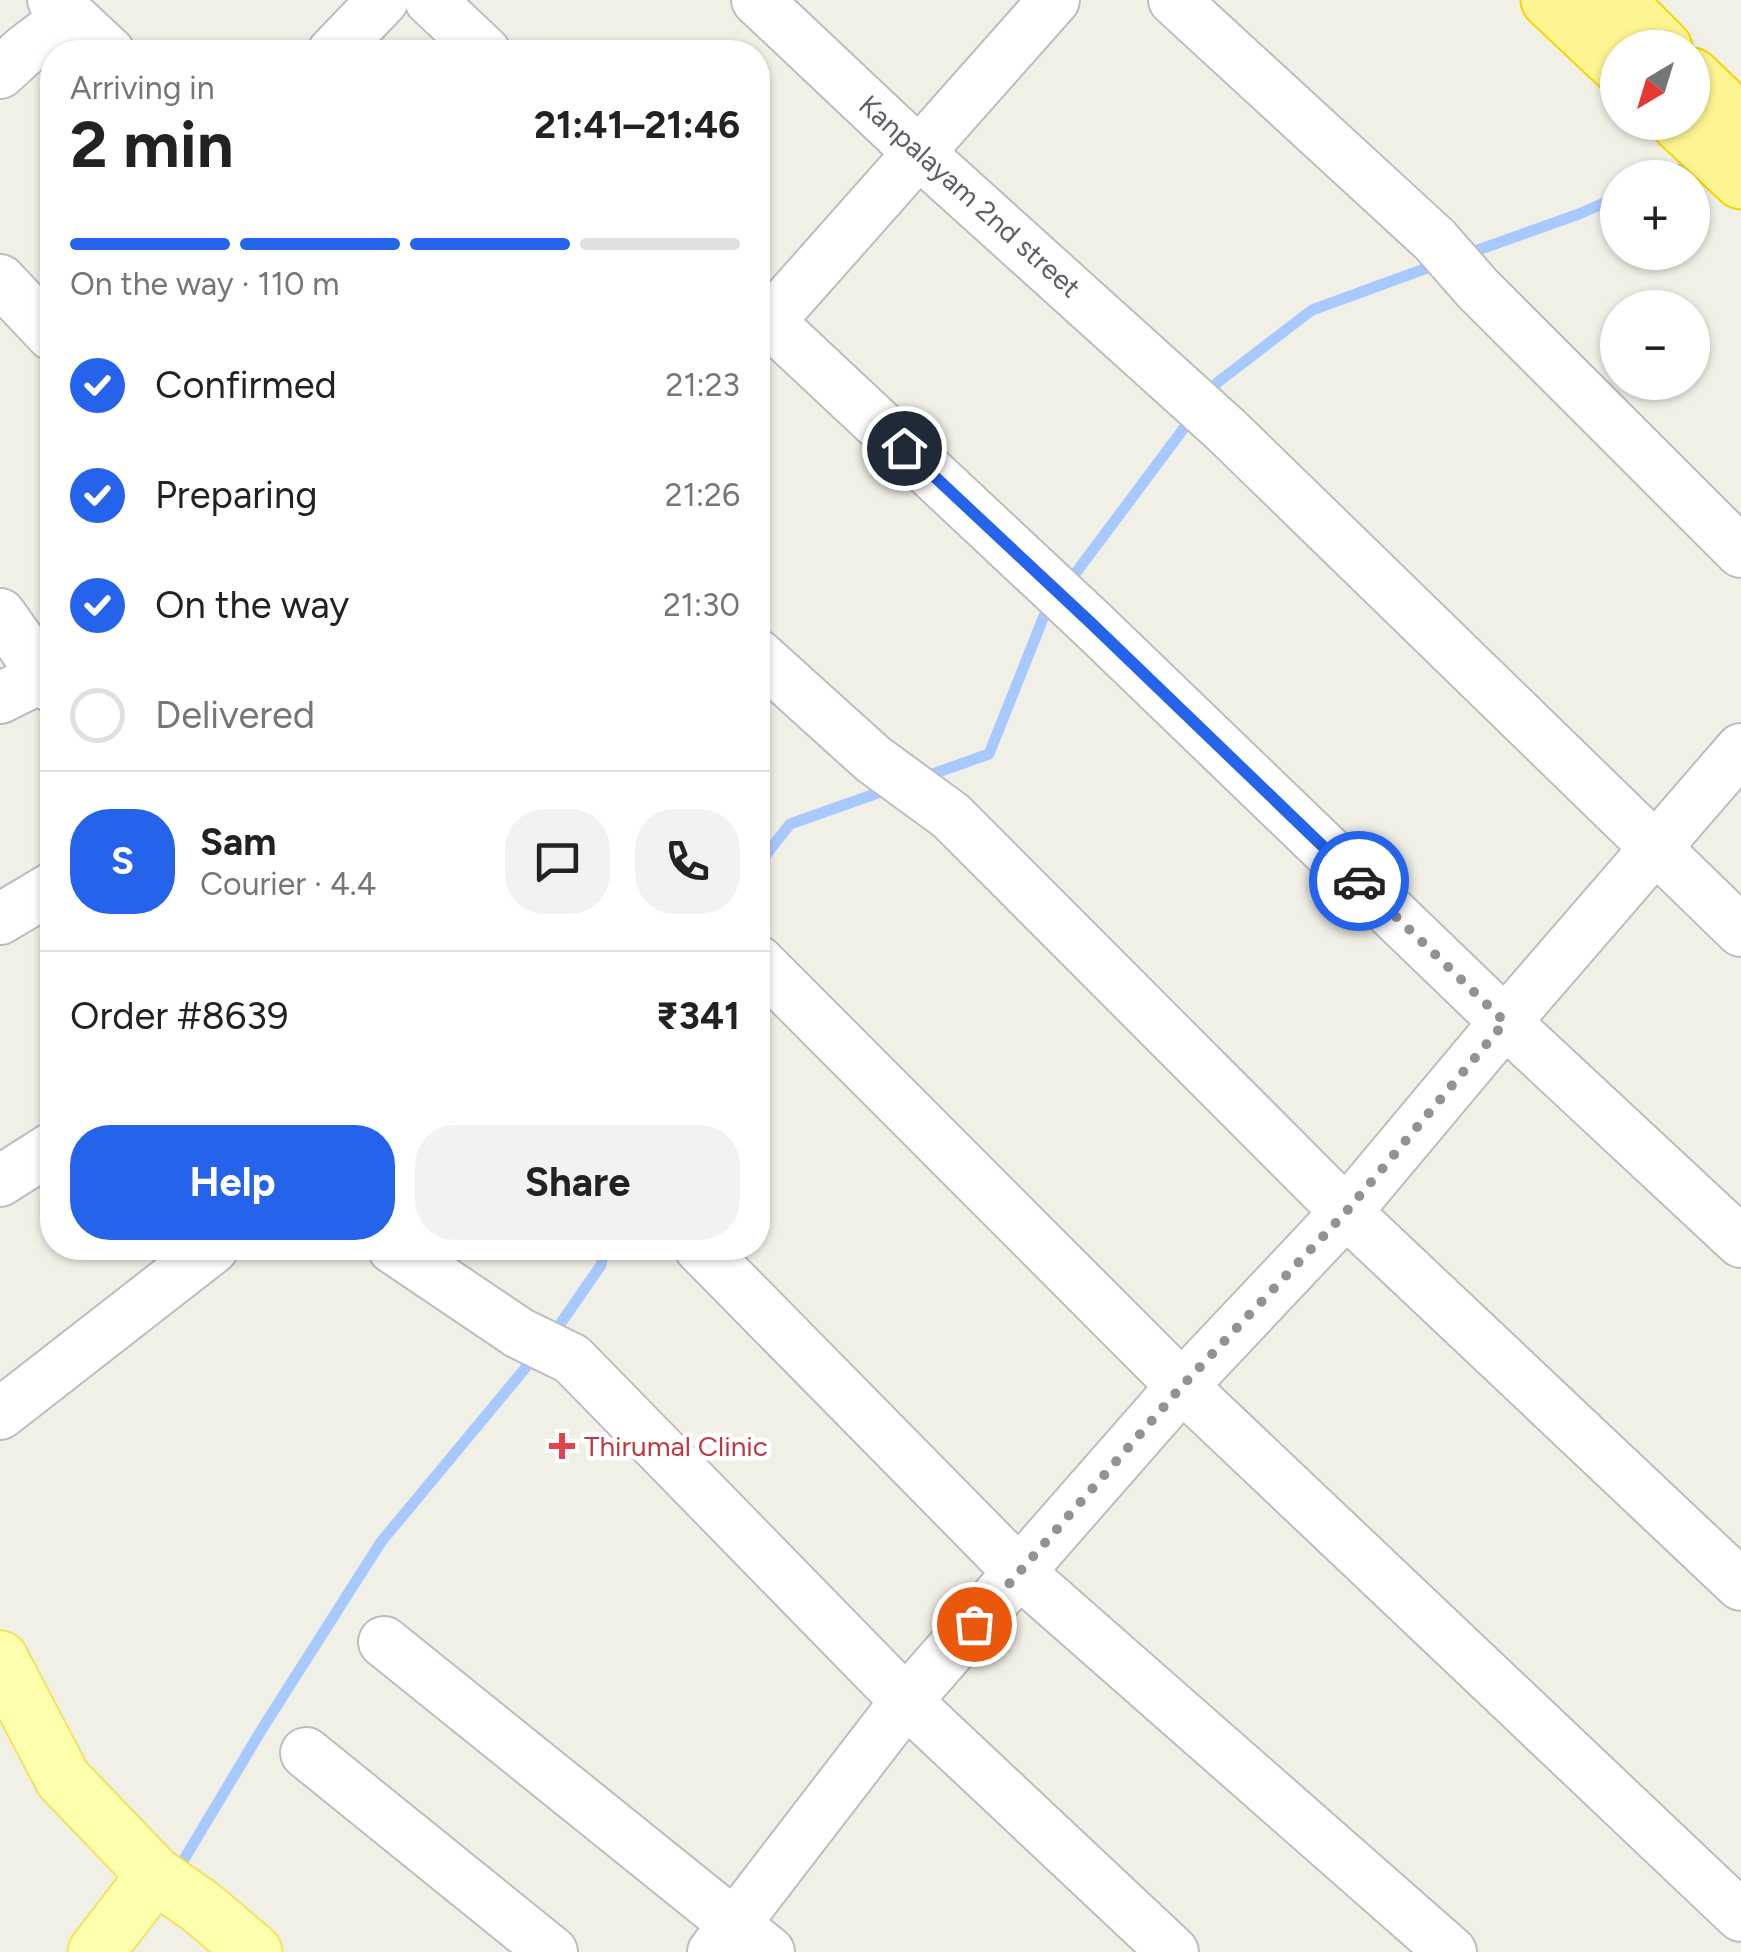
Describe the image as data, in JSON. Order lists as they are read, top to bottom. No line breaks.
{"streets":{"street":["Kanpalayam 2nd street"]},"places":{"health":["Thirumal Clinic"]},"north":"bottom left","page":{"map_buttons":["+","−"],"heading":["2 min","Arriving in","21:41–21:46"],"panel":["Sam","Courier · 4.4","Order #8639","₹341"],"bar":"On the way · 110 m","list":[["Confirmed","21:23"],["Preparing","21:26"],["On the way","21:30"],"Delivered"],"round":"S","buttons":["Help","Share"]}}
